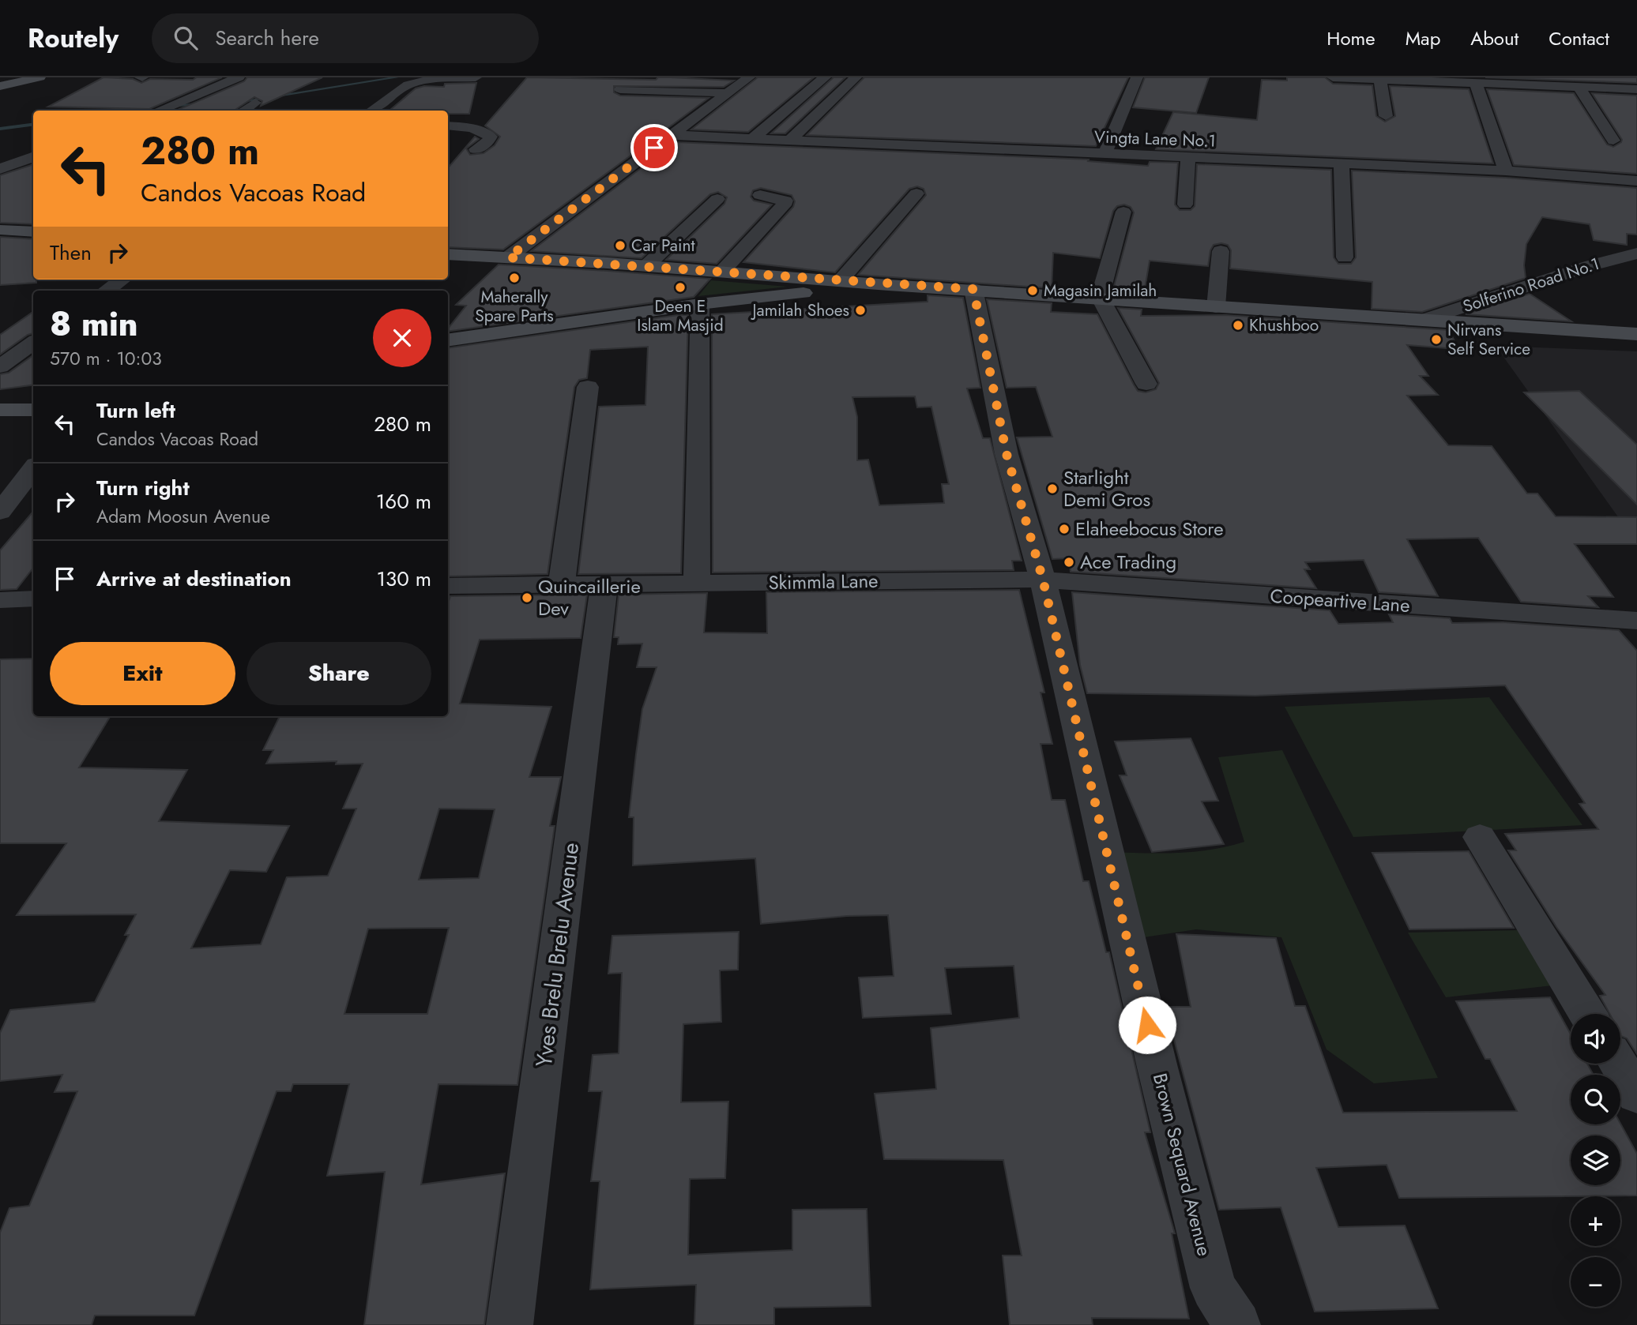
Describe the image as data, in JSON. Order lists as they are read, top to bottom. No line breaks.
{"streets":{"street":["Vingta Lane No.1","Solferino Road No.1","Skimmla Lane","Coopeartive Lane","Yves Brelu Brelu Avenue","Brown Sequard Avenue"]},"crossings":[["Skimmla Lane","Coopeartive Lane"],["Skimmla Lane","Yves Brelu Brelu Avenue"],["Skimmla Lane","Brown Sequard Avenue"],["Coopeartive Lane","Brown Sequard Avenue"]],"places":["Car Paint","Maherally Spare Parts","Deen E Islam Masjid","Magasin Jamilah","Jamilah Shoes","Khushboo","Nirvans Self Service","Starlight Demi Gros","Elaheebocus Store","Ace Trading","Quincaillerie Dev"],"page":{"header":"Routely","search":"Search here","nav":["Home","Map","About","Contact"],"turn":["280 m","Candos Vacoas Road"],"then":"Then","heading":["8 min","570 m · 10:03"],"list":[{"name":"Turn left","note":"Candos Vacoas Road","value":"280 m"},{"name":"Turn right","note":"Adam Moosun Avenue","value":"160 m"},{"name":"Arrive at destination","value":"130 m"}],"buttons":["Exit","Share"],"map_buttons":["+","−"]}}
